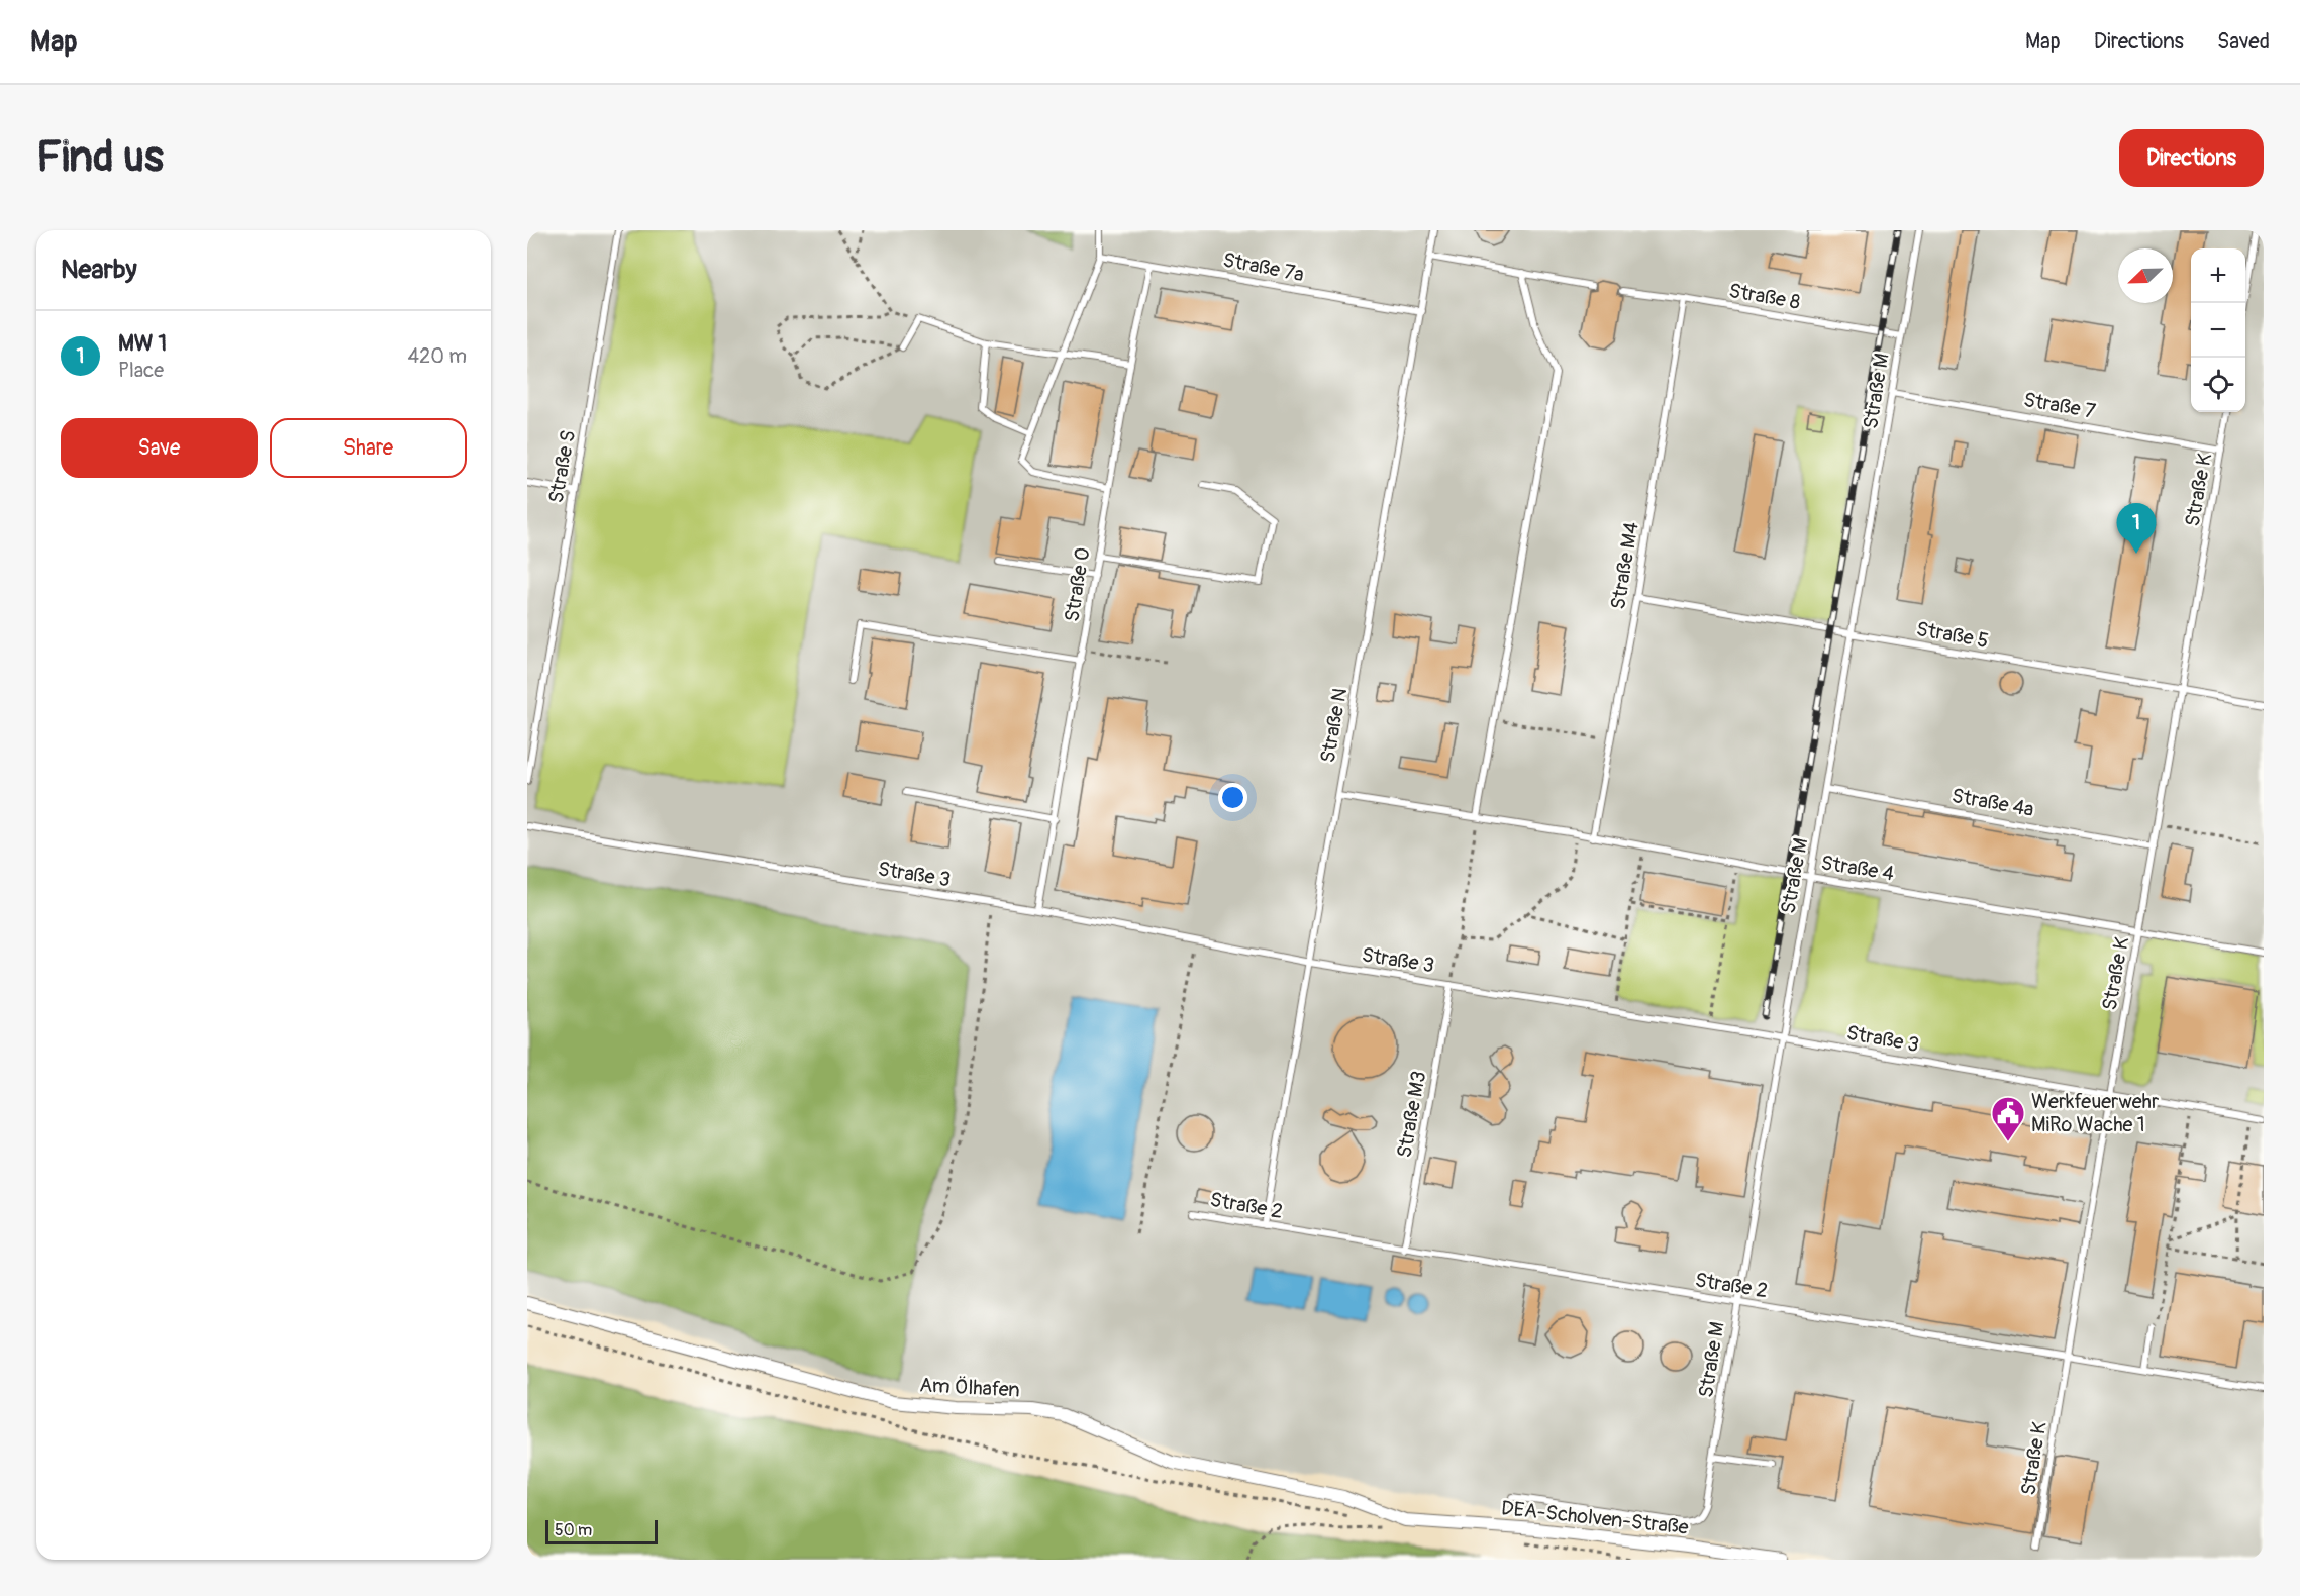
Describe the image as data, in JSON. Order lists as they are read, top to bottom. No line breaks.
{"streets":{"street":["Am Ölhafen","DEA-Scholven-Straße"],"lane":["Straße 7a","Straße 8","Straße M","Straße 7","Straße S","Straße K","Straße M4","Straße O","Straße 5","Straße N","Straße 4a","Straße 4","Straße 3","Straße M3","Straße 2"]},"crossings":[["Straße 7a","Straße O"],["Straße 7a","Straße N"],["Straße 8","Straße M"],["Straße 8","Straße M4"],["Straße M","Straße 7"],["Straße M","Straße 5"],["Straße M","Straße 4a"],["Straße M","Straße 4"],["Straße M","Straße 3"],["Straße M","Straße 2"],["Straße 7","Straße K"],["Straße K","Straße 5"],["Straße K","Straße 4a"],["Straße K","Straße 4"],["Straße K","Straße 3"],["Straße K","Straße 2"],["Straße M4","Straße 5"],["Straße M4","Straße 4"],["Straße O","Straße 3"],["Straße N","Straße 4"],["Straße N","Straße 3"],["Straße N","Straße 2"],["Straße 3","Straße M3"],["Straße M3","Straße 2"],["Am Ölhafen","DEA-Scholven-Straße"]],"places":{"public building":["Werkfeuerwehr MiRo Wache 1"]},"scale_bar":"50 m","north":"bottom left","page":{"header":"Map","nav":["Map","Directions","Saved"],"buttons":["Directions",["Save","Share"]],"title":"Find us","heading":"Nearby","map_buttons":["+","−"],"list":[{"mark":"1","name":"MW 1","note":"Place","value":"420 m"}],"pins":"1","scale":"50 m"}}
